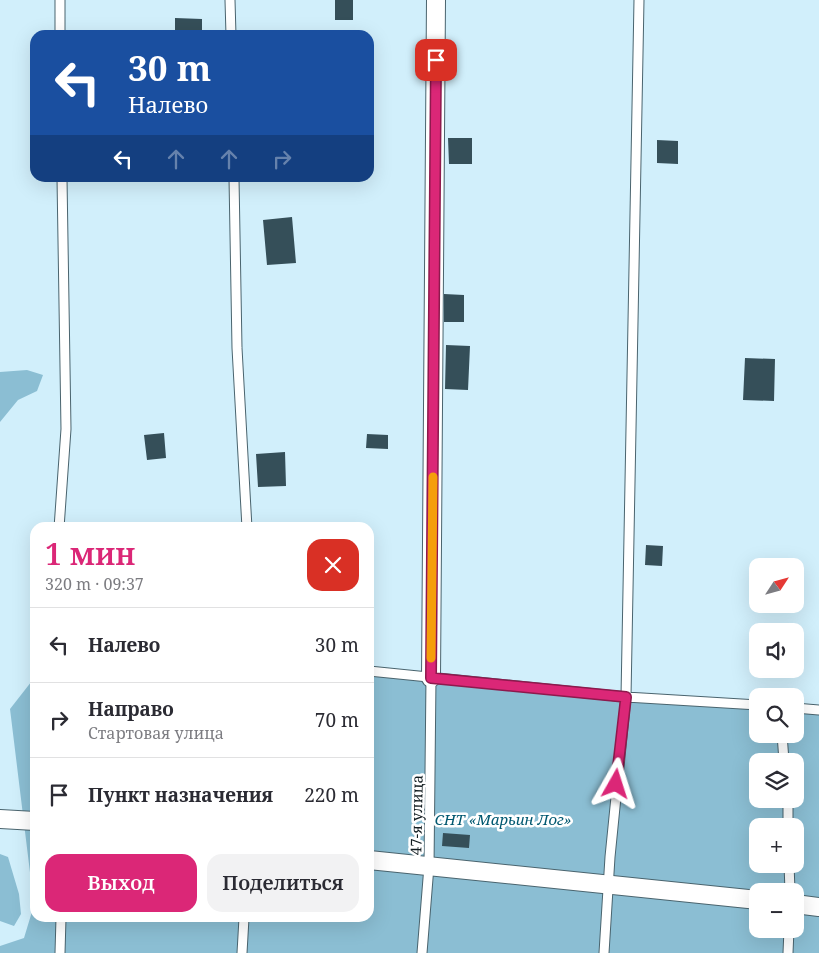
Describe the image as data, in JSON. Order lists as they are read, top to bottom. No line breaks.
{"streets":{"lane":["47-я улица"]},"parks":["СНТ «Марьин Лог»"],"north":"top right","page":{"turn":["30 m","Налево"],"heading":["1 мин","320 m · 09:37"],"map_buttons":["+","−"],"list":[{"name":"Налево","value":"30 m"},{"name":"Направо","note":"Стартовая улица","value":"70 m"},{"name":"Пункт назначения","value":"220 m"}],"buttons":["Выход","Поделиться"]}}
